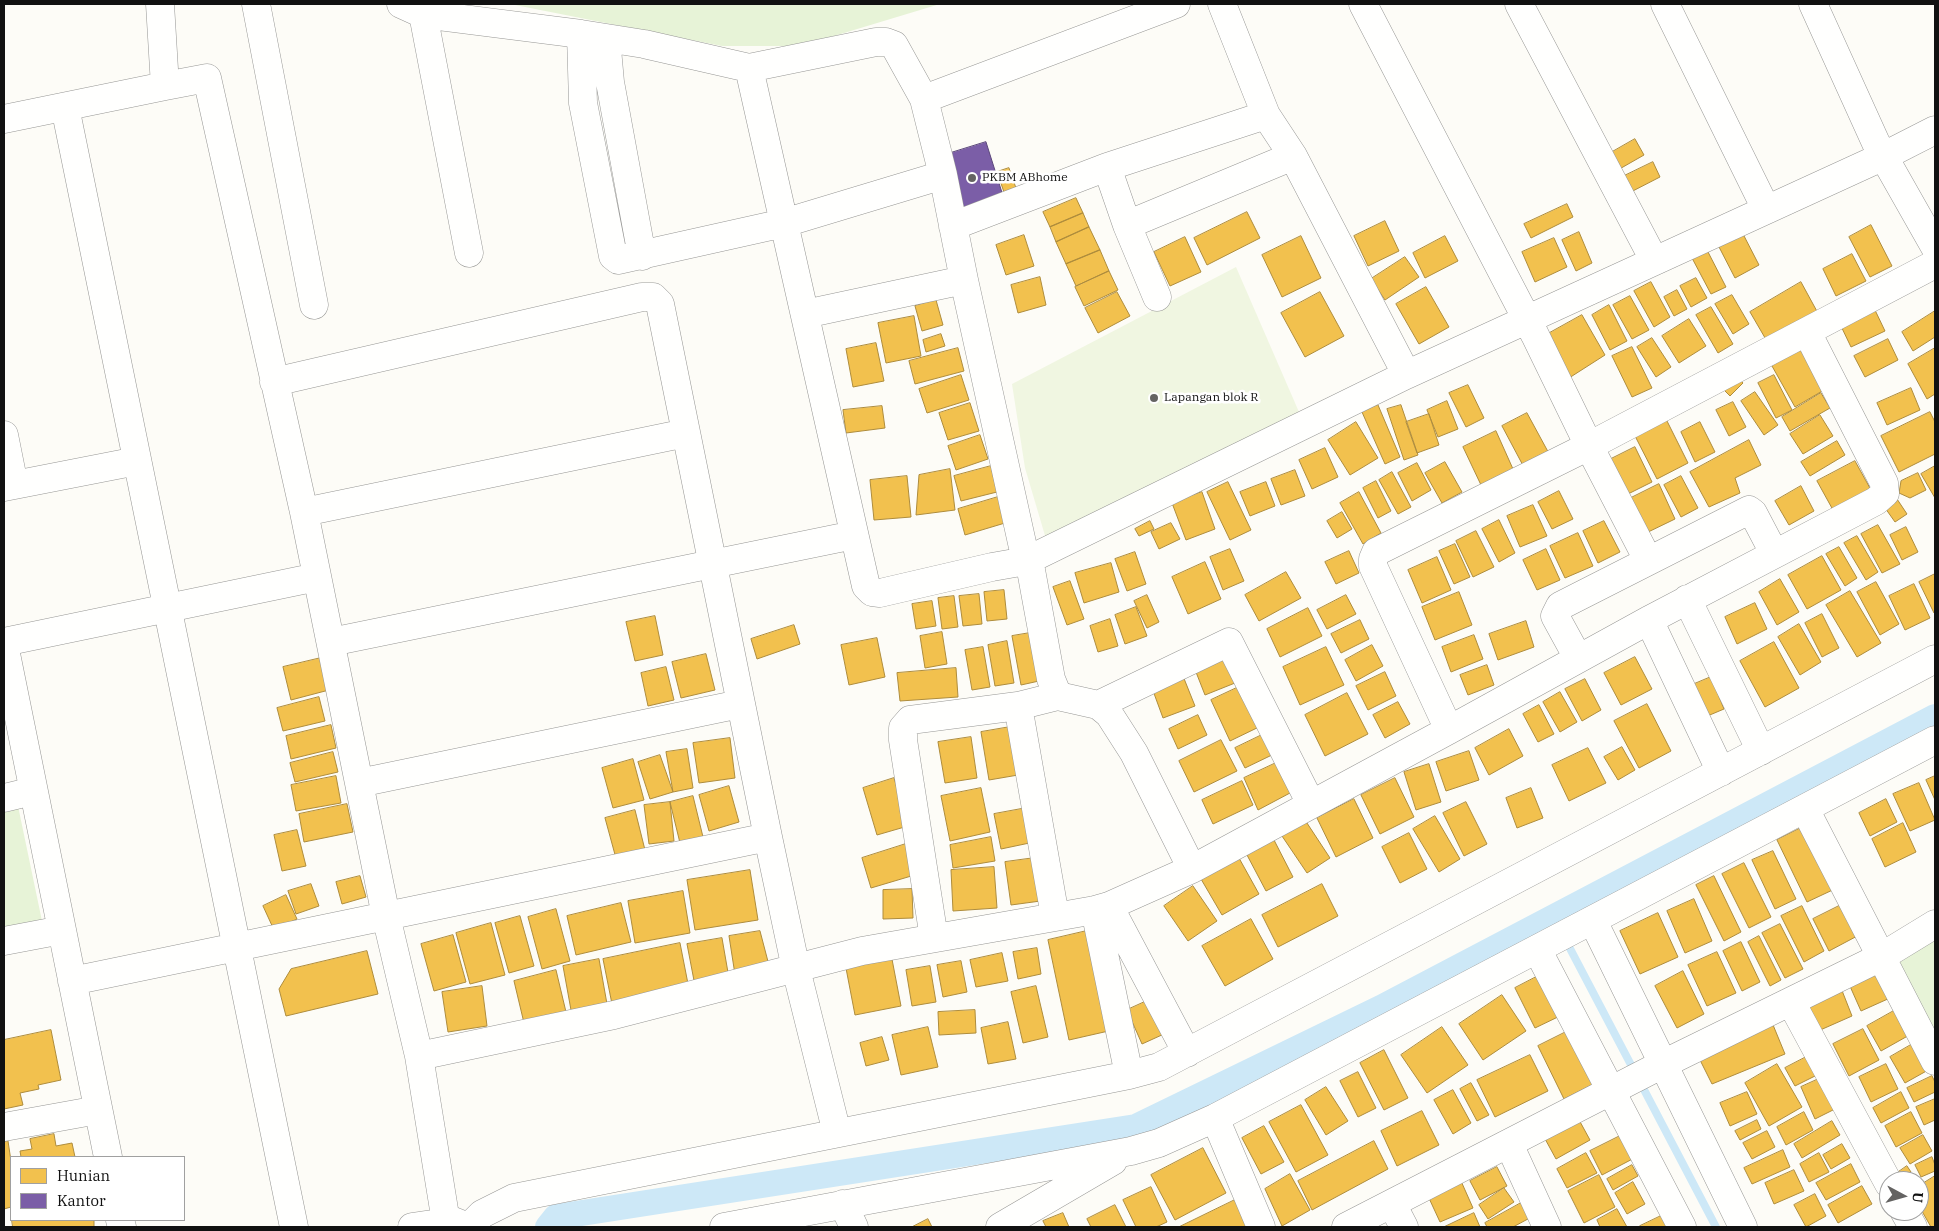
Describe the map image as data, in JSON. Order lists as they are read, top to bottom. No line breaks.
{"places":["PKBM ABhome","Lapangan blok R"],"legend":["Hunian","Kantor"],"north":"right"}
